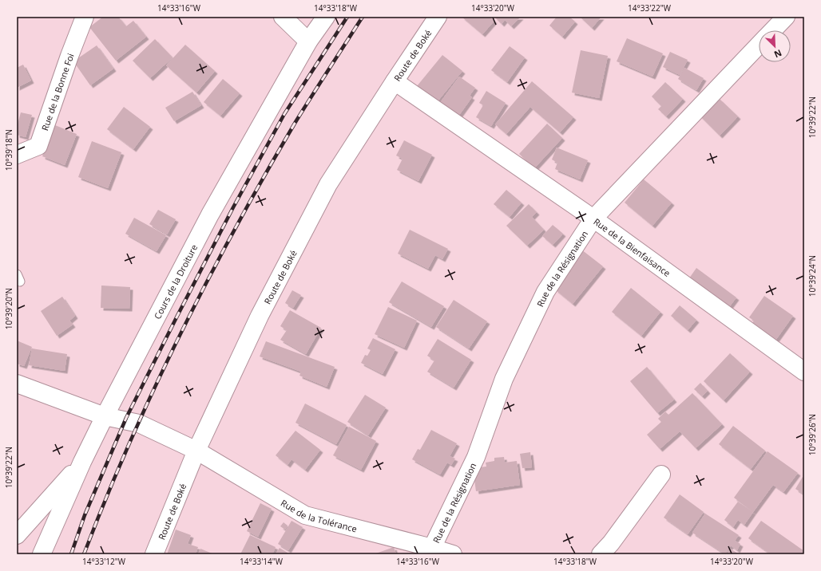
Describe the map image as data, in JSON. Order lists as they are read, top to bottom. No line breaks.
{"streets":{"street":["Route de Boké","Rue de la Bonne Foi","Rue de la Bienfaisance","Rue de la Résignation","Cours de la Droiture","Rue de la Tolérance"]},"crossings":[["Route de Boké","Rue de la Bienfaisance"],["Route de Boké","Rue de la Tolérance"],["Rue de la Bienfaisance","Rue de la Résignation"],["Rue de la Résignation","Rue de la Tolérance"],["Cours de la Droiture","Rue de la Tolérance"]],"north":"bottom right","coordinates":["14°33'16\"W","14°33'18\"W","14°33'20\"W","14°33'22\"W","10°39'22\"N","10°39'18\"N","10°39'24\"N","10°39'20\"N","10°39'26\"N","14°33'12\"W","14°33'14\"W"]}
